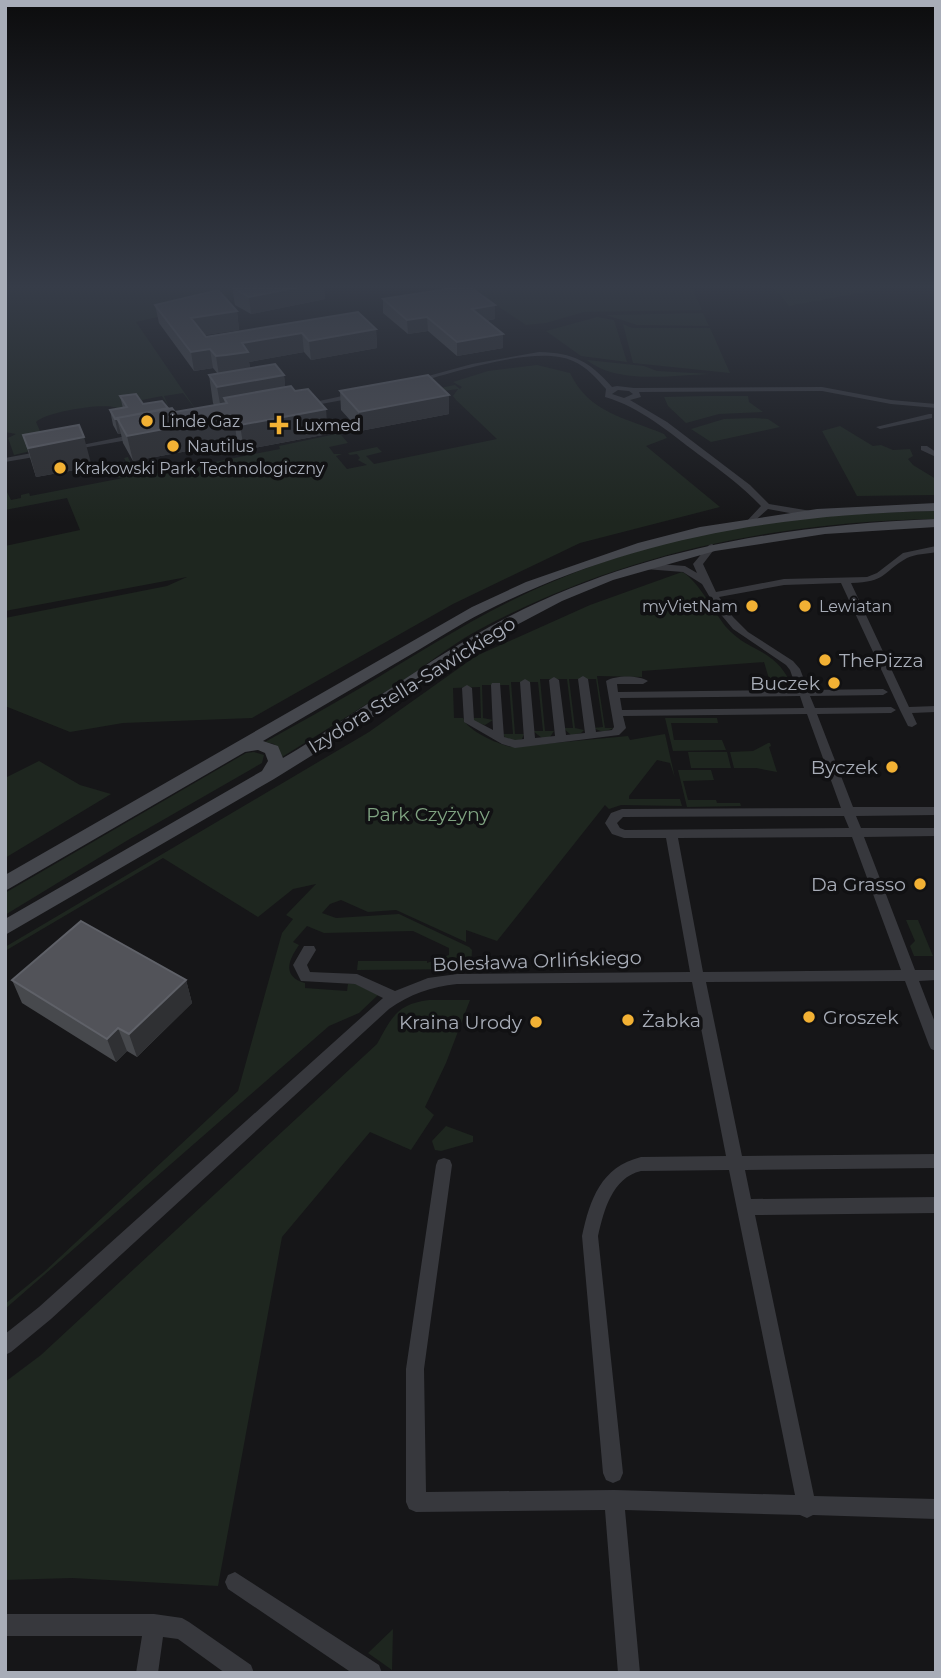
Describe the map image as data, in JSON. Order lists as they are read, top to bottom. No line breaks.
{"streets":{"main road":["Izydora Stella-Sawickiego"],"street":["Bolesława Orlińskiego"]},"parks":["Park Czyżyny"],"places":{"other":["Linde Gaz","Nautilus","Krakowski Park Technologiczny","myVietNam","Lewiatan","ThePizza","Buczek","Byczek","Da Grasso","Groszek","Żabka","Kraina Urody"],"health":["Luxmed"]}}
